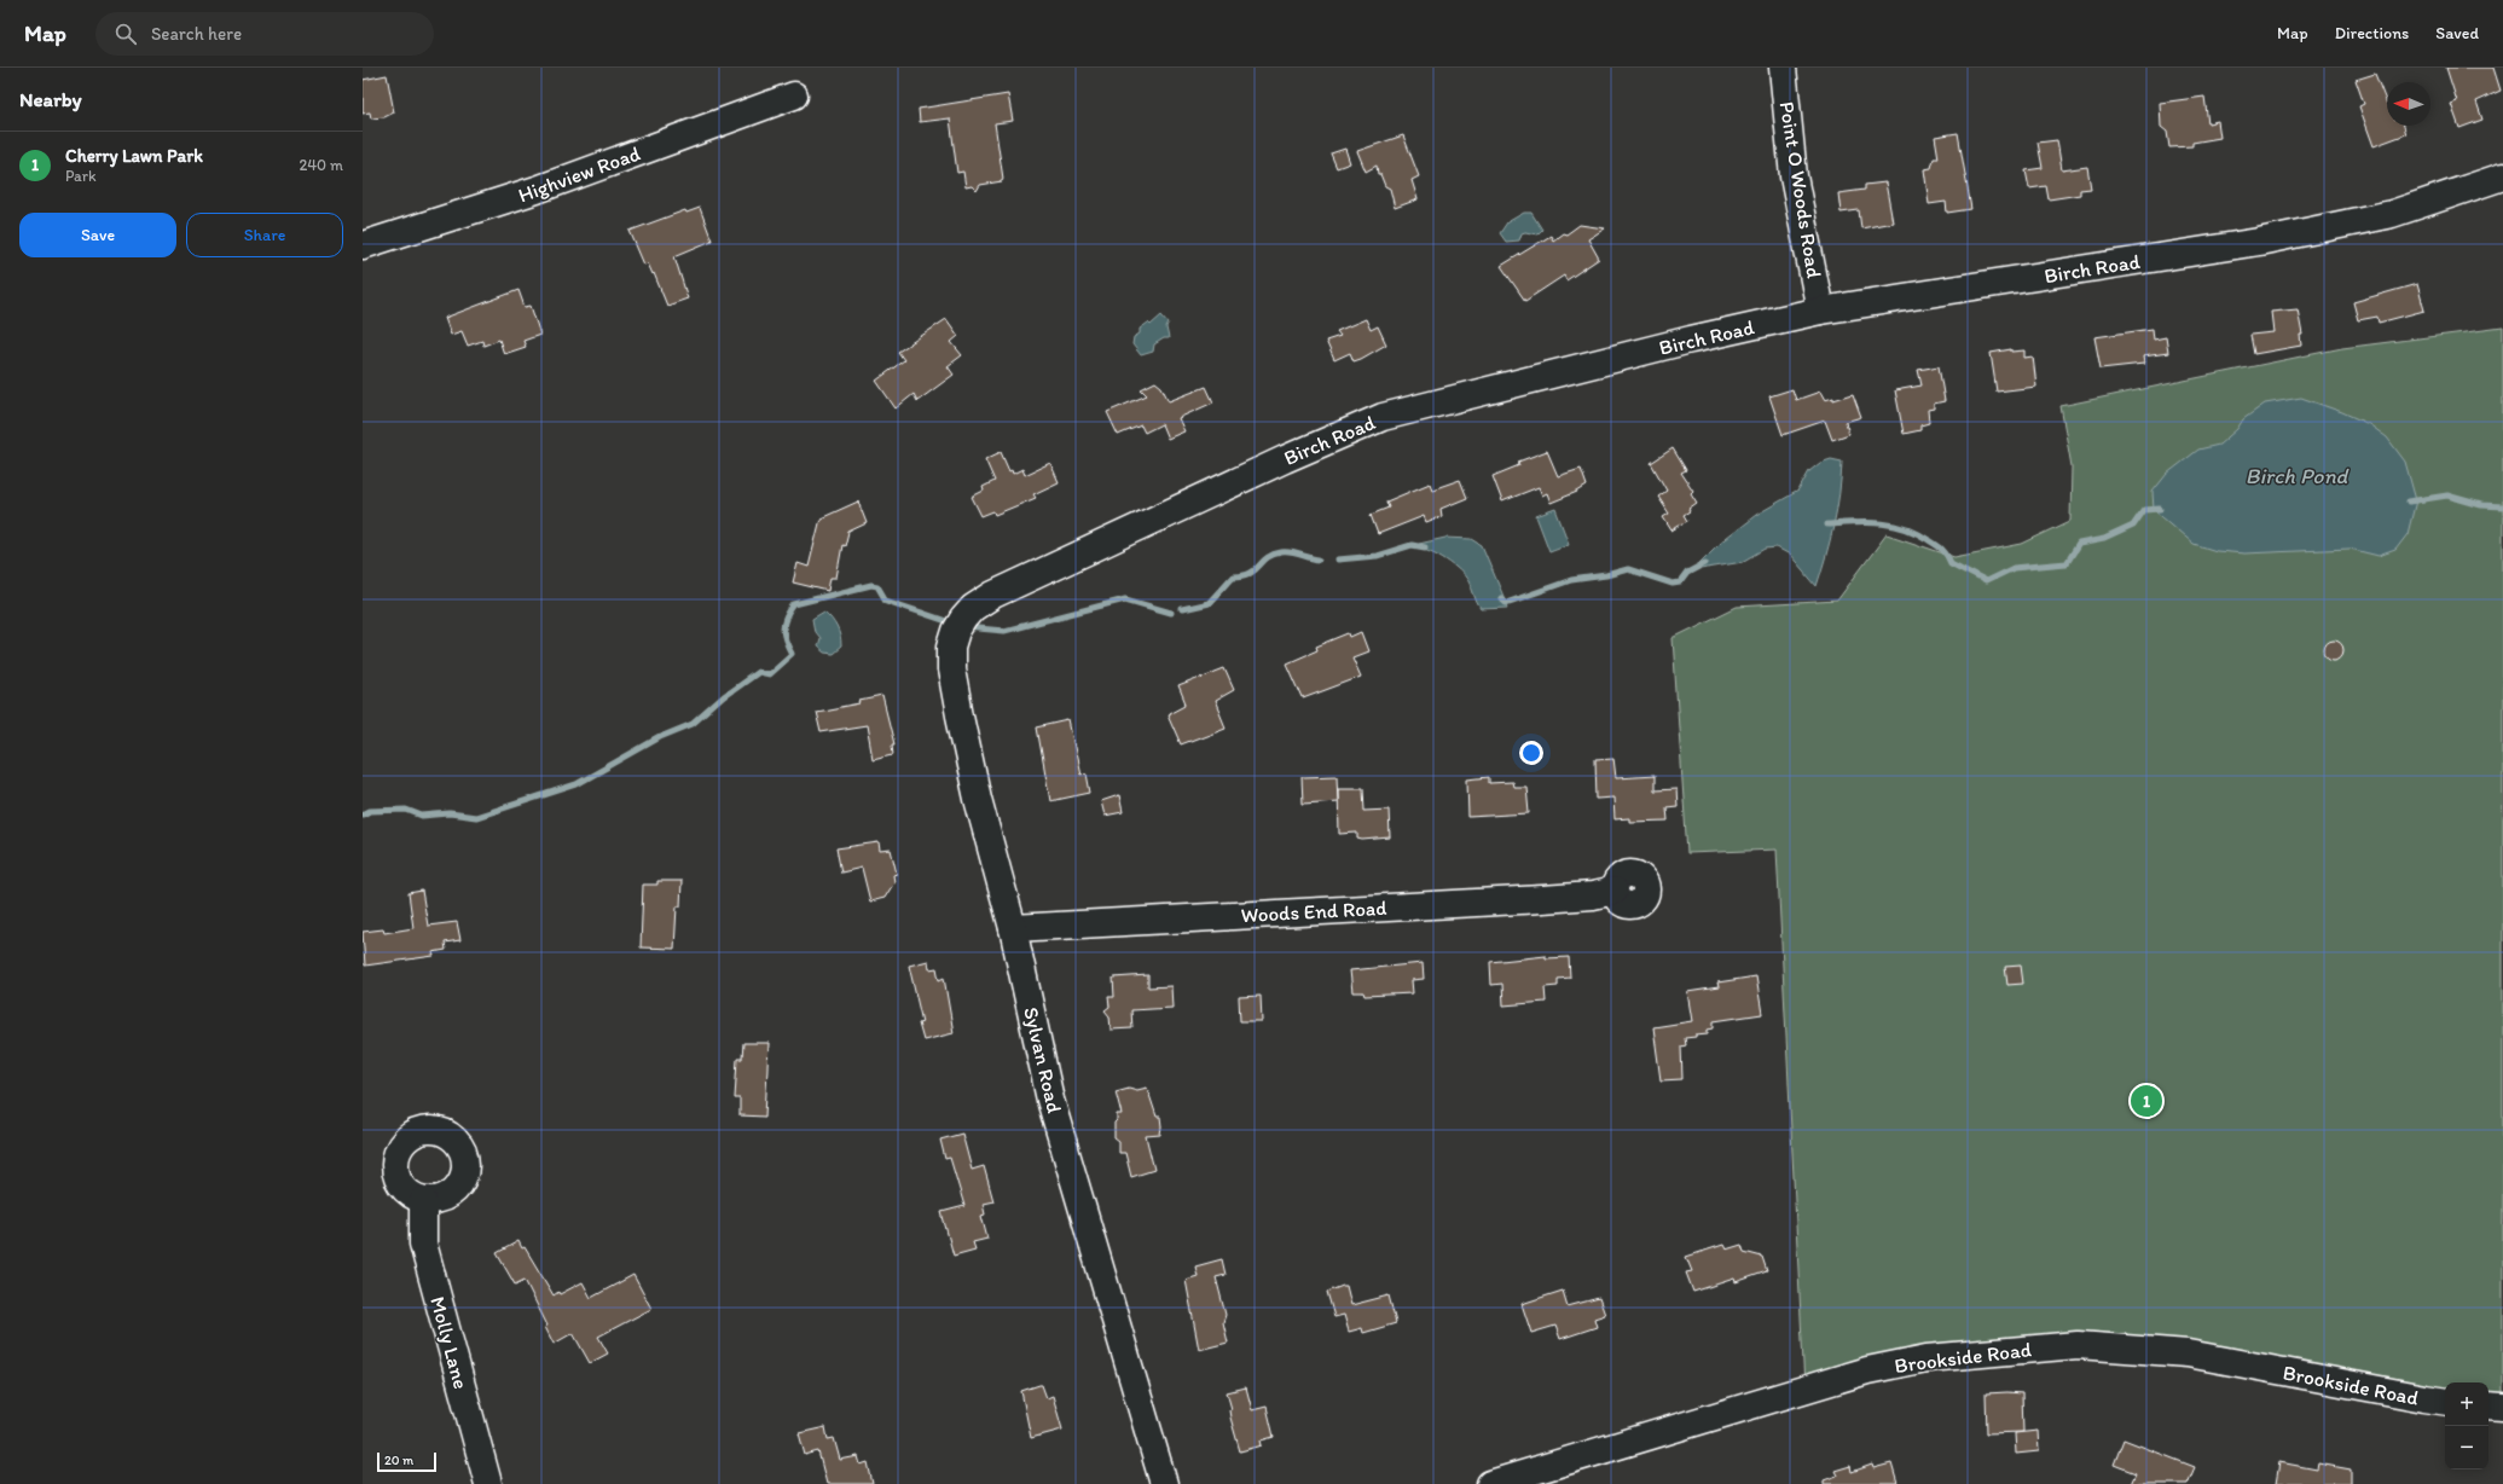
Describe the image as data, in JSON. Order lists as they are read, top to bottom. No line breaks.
{"streets":{"street":["Highview Road","Point O Woods Road","Birch Road","Woods End Road","Sylvan Road","Molly Lane","Brookside Road"]},"crossings":[["Point O Woods Road","Birch Road"],["Birch Road","Sylvan Road"],["Woods End Road","Sylvan Road"]],"water":["Birch Pond"],"scale_bar":"20 m","north":"left","page":{"header":"Map","search":"Search here","nav":["Map","Directions","Saved"],"heading":"Nearby","list":[{"mark":"1","name":"Cherry Lawn Park","note":"Park","value":"240 m"}],"buttons":["Save","Share"],"pins":"1","map_buttons":["+","−"],"scale":"20 m"}}
